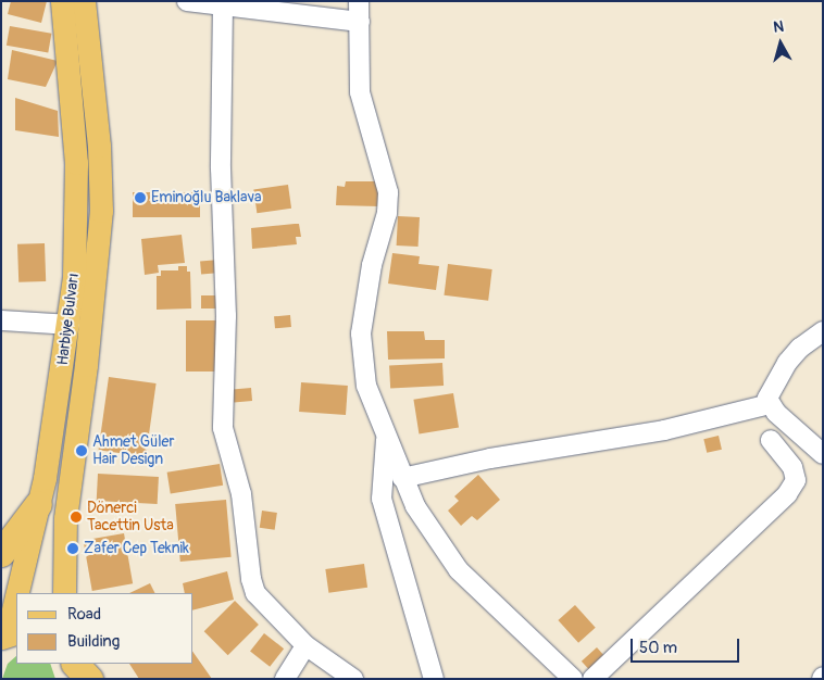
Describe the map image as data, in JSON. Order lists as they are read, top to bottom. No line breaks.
{"streets":{"main road":["Harbiye Bulvarı"]},"places":["Eminoğlu Baklava","Ahmet Güler Hair Design","Dönerci Tacettin Usta","Zafer Cep Teknik"],"legend":["Road","Building"],"scale_bar":"50 m","north":"top"}
